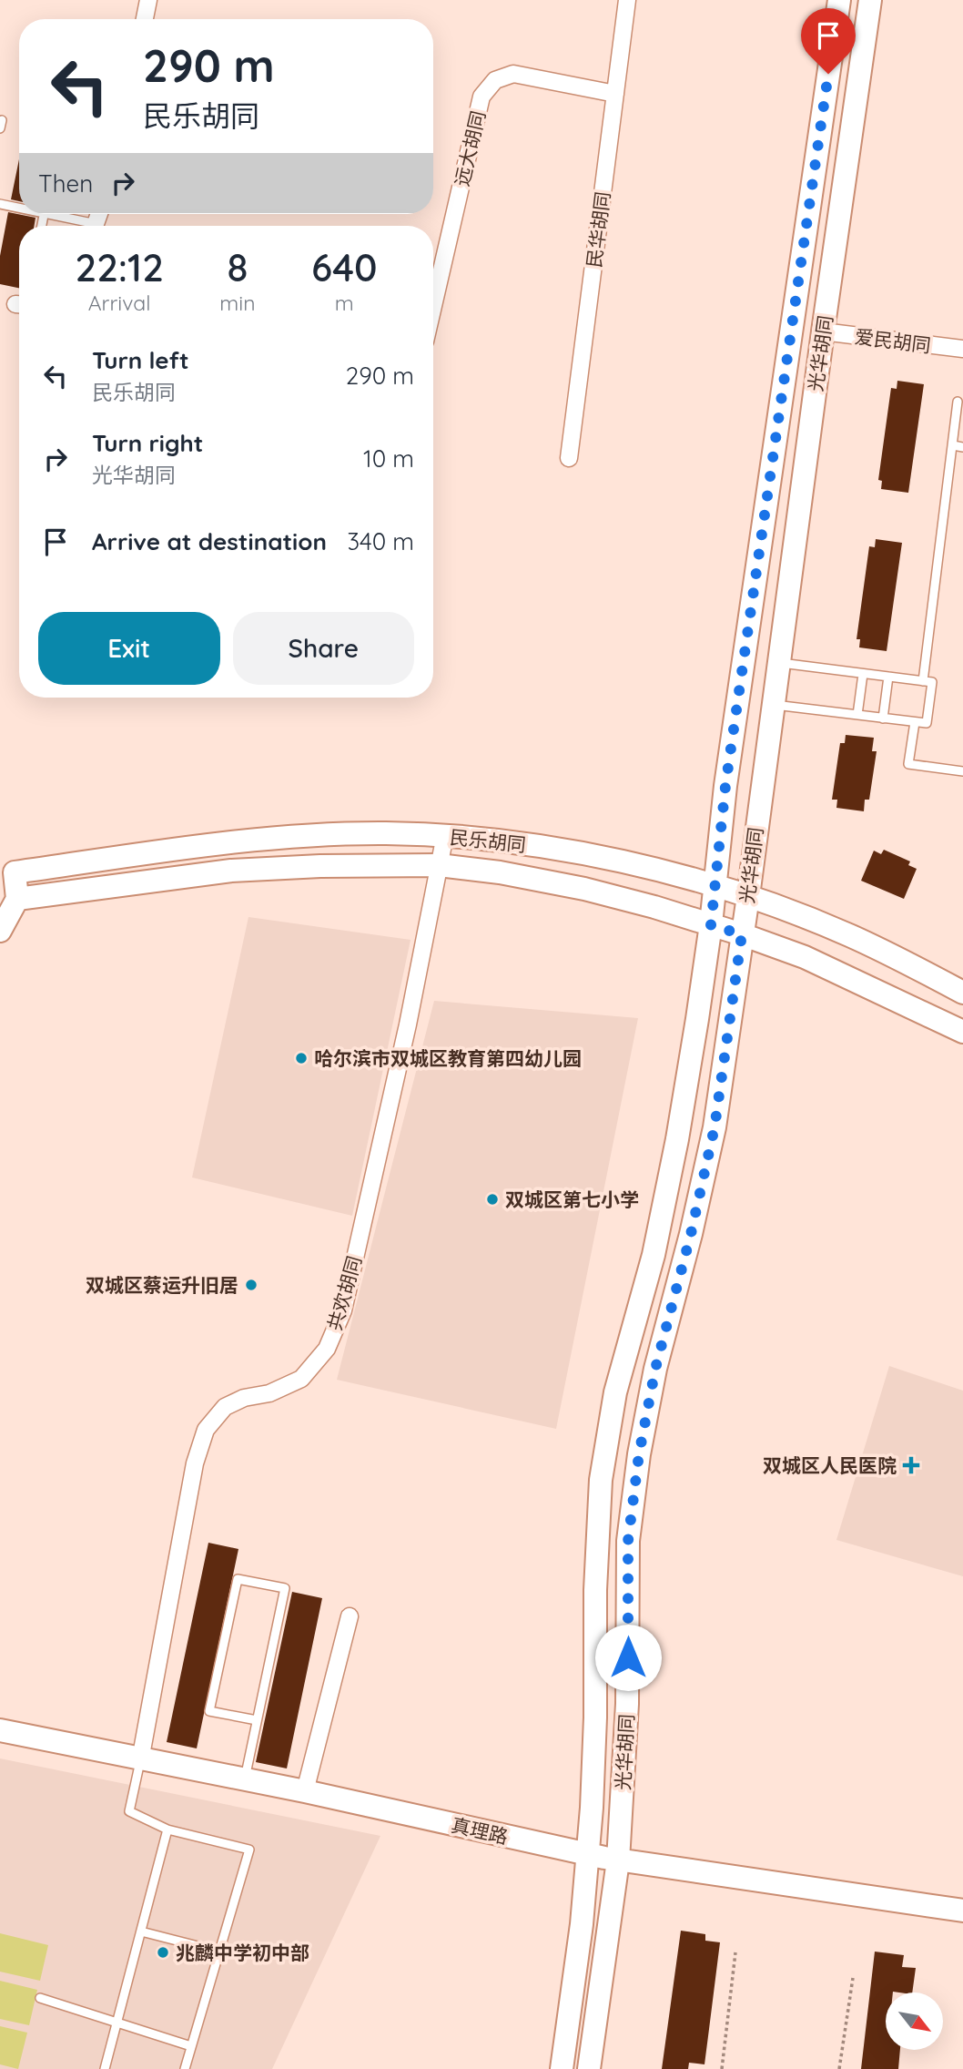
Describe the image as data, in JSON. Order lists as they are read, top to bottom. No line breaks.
{"streets":{"main road":["光华胡同","民乐胡同","真理路"],"street":["远大胡同","民华胡同","爱民胡同","共欢胡同"]},"crossings":[["远大胡同","民华胡同"],["爱民胡同","光华胡同"],["光华胡同","民乐胡同"],["光华胡同","真理路"],["民乐胡同","共欢胡同"],["共欢胡同","真理路"]],"places":{"other":["哈尔滨市双城区教育第四幼儿园","双城区第七小学","双城区蔡运升旧居","兆麟中学初中部"],"health":["双城区人民医院"]},"north":"bottom right","page":{"turn":["290 m","民乐胡同"],"then":"Then","eta":["22:12","Arrival","8","min","640","m"],"list":[{"name":"Turn left","note":"民乐胡同","value":"290 m"},{"name":"Turn right","note":"光华胡同","value":"10 m"},{"name":"Arrive at destination","value":"340 m"}],"buttons":["Exit","Share"]}}
